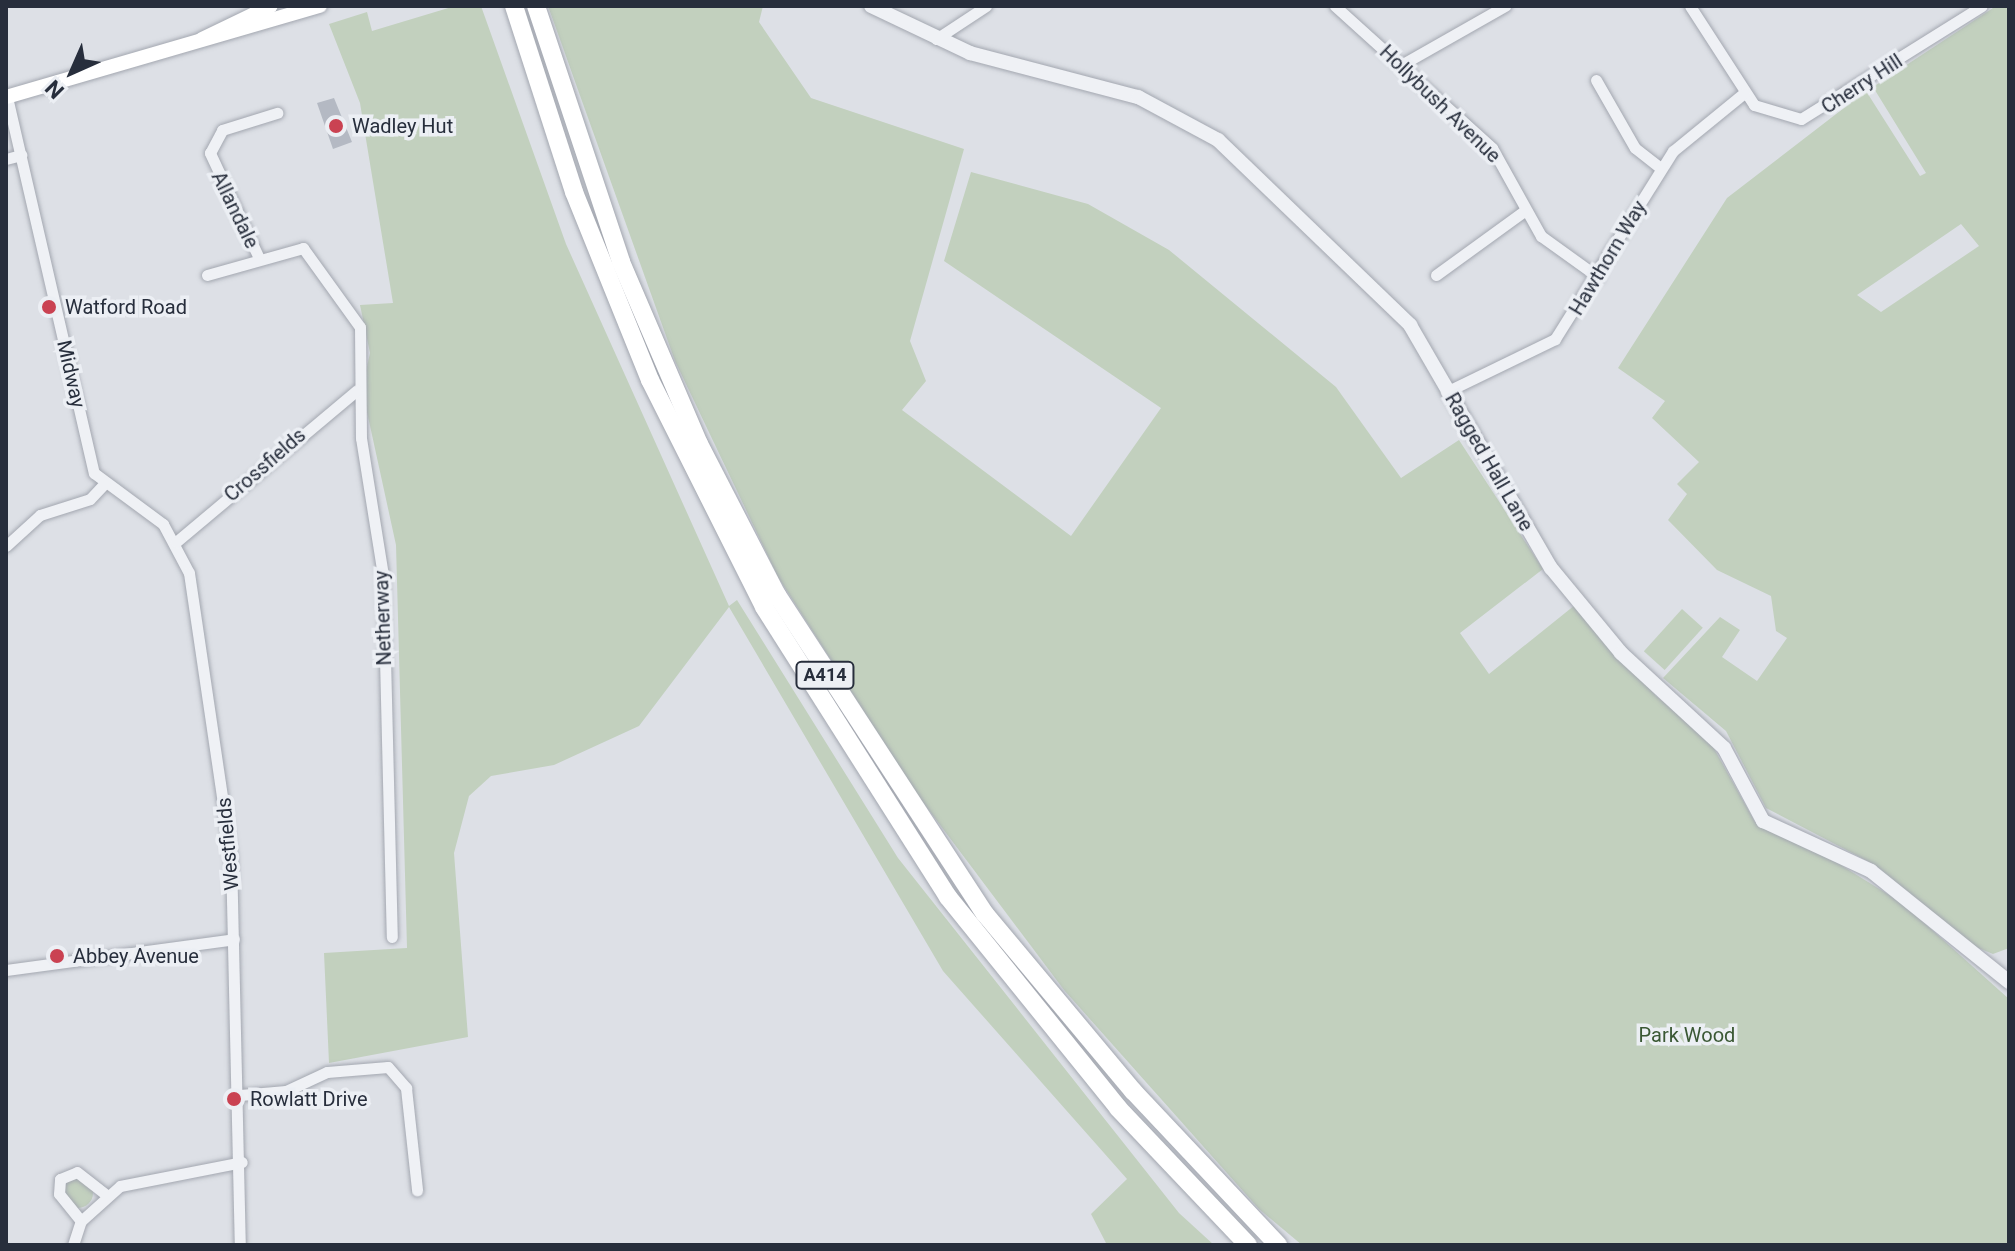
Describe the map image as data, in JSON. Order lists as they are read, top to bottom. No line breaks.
{"streets":{"highway":["A414"],"street":["Cherry Hill","Hollybush Avenue","Allandale","Hawthorn Way","Midway","Ragged Hall Lane","Crossfields","Netherway","Westfields"]},"crossings":[["Cherry Hill","Hawthorn Way"],["Hollybush Avenue","Hawthorn Way"],["Allandale","Netherway"],["Hawthorn Way","Ragged Hall Lane"],["Midway","Westfields"],["Crossfields","Netherway"],["Crossfields","Westfields"]],"parks":["Park Wood"],"places":["Wadley Hut","Watford Road","Abbey Avenue","Rowlatt Drive"],"north":"bottom left"}
